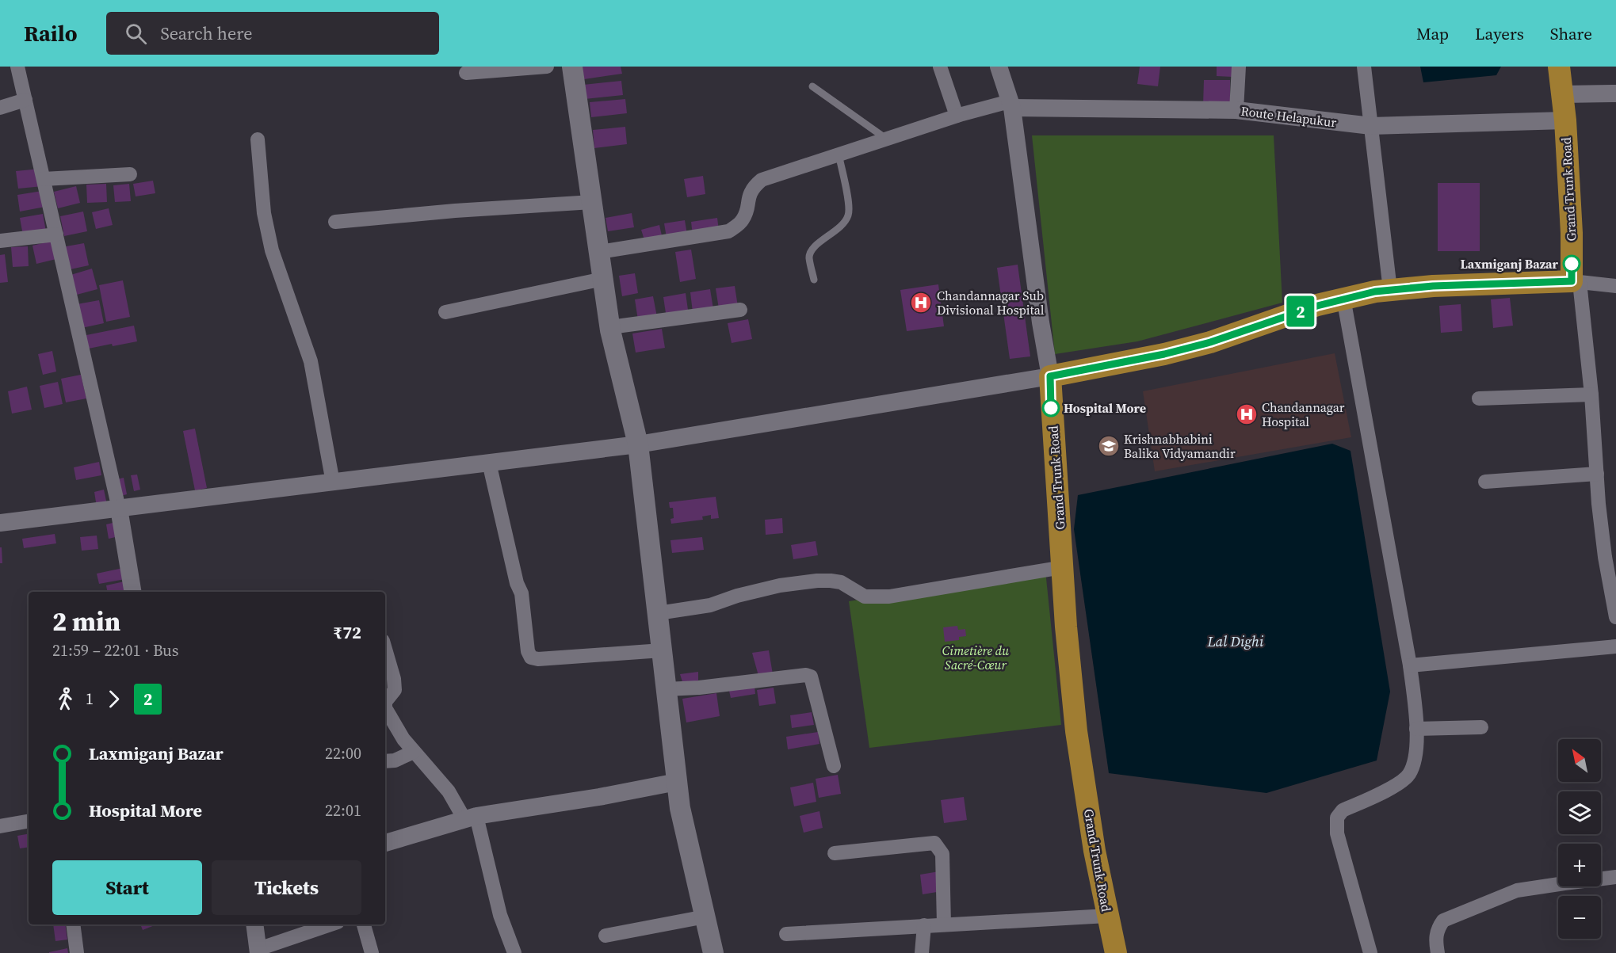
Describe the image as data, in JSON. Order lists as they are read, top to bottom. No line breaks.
{"streets":{"main road":["Grand Trunk Road"],"street":["Route Helapukur"]},"crossings":[["Route Helapukur","Grand Trunk Road"]],"water":["Lal Dighi"],"parks":["Cimetière du Sacré-Cœur"],"places":{"other":["Laxmiganj Bazar","Hospital More"],"hospital":["Chandannagar Sub Divisional Hospital","Chandannagar Hospital"],"school or university":["Krishnabhabini Balika Vidyamandir"]},"lines":["bus line 2"],"north":"top left","page":{"header":"Railo","search":"Search here","nav":["Map","Layers","Share"],"on_map":"2","heading":["2 min","21:59 – 22:01 · Bus","₹72"],"legs":["1","2"],"list":[{"name":"Laxmiganj Bazar","value":"22:00"},{"name":"Hospital More","value":"22:01"}],"map_buttons":["+","−"],"buttons":["Start","Tickets"]}}
